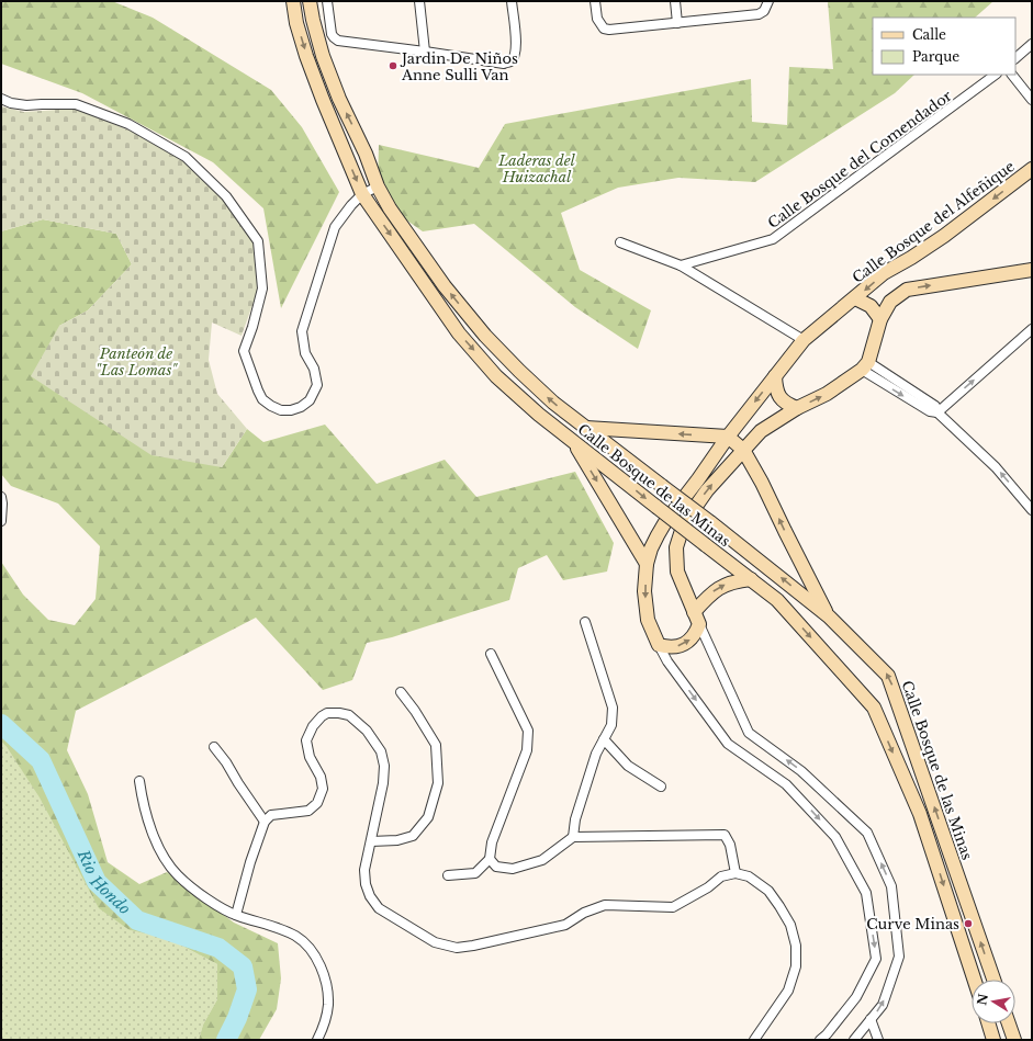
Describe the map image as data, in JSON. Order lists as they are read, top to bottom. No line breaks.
{"streets":{"main road":["Calle Bosque del Alfeñique","Calle Bosque de las Minas"],"street":["Calle Bosque del Comendador"]},"one_way":["Calle Bosque del Alfeñique"],"water":["Rio Hondo"],"parks":["Laderas del Huizachal","Panteón de \"Las Lomas\""],"places":["Jardin De Niños Anne Sulli Van","Curve Minas"],"legend":["Calle","Parque"],"north":"left"}
